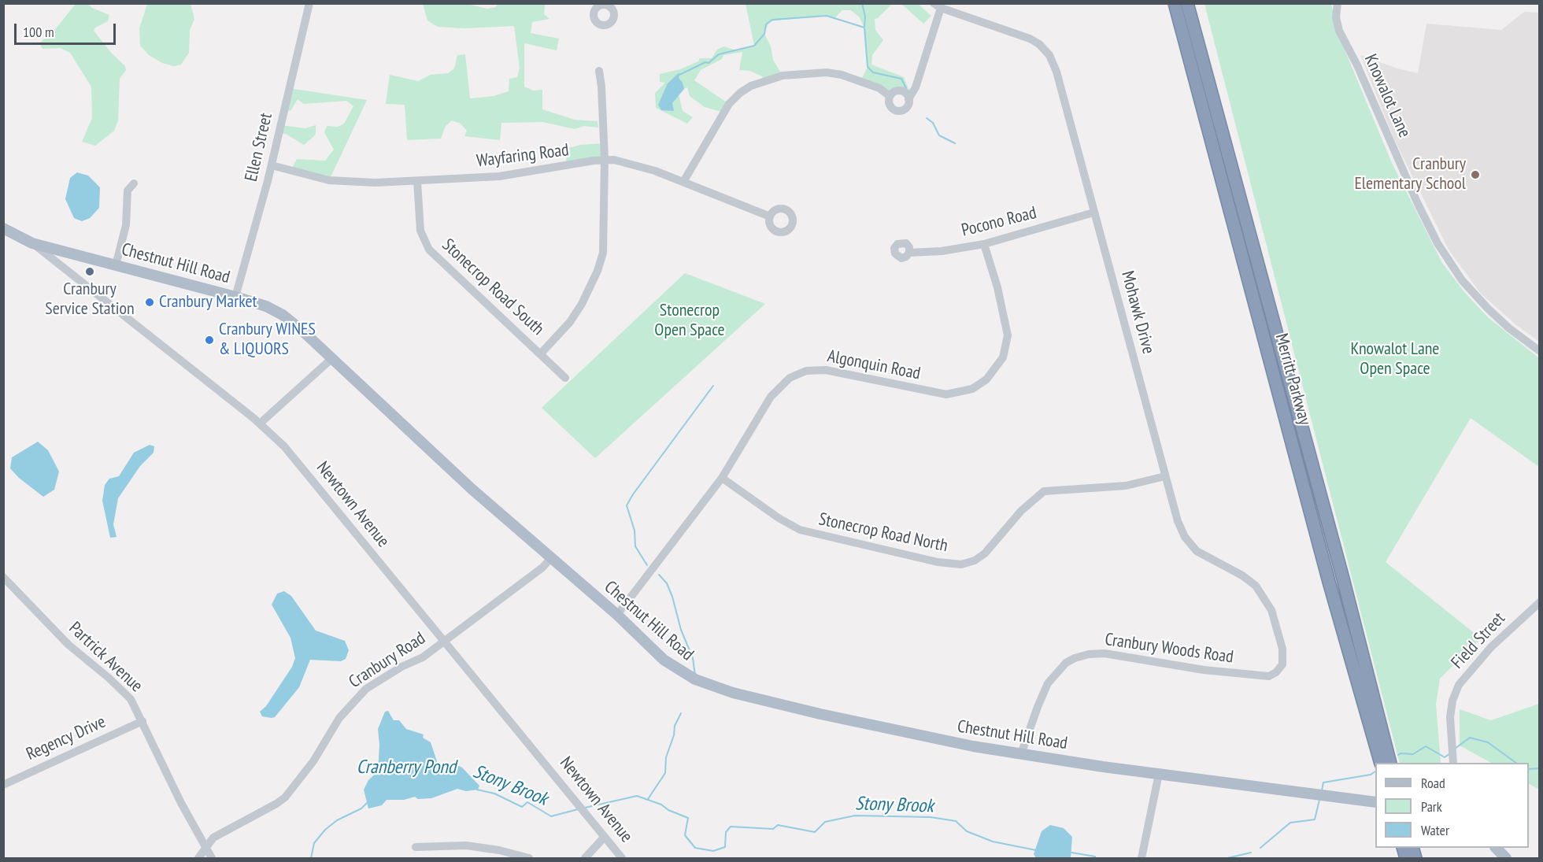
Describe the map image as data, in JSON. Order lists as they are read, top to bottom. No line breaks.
{"streets":{"highway":["Merritt Parkway"],"main road":["Chestnut Hill Road","Newtown Avenue"],"street":["Knowalot Lane","Ellen Street","Wayfaring Road","Pocono Road","Stonecrop Road South","Mohawk Drive","Algonquin Road","Stonecrop Road North","Field Street","Cranbury Woods Road","Partrick Avenue","Cranbury Road","Regency Drive"]},"crossings":[["Ellen Street","Wayfaring Road"],["Ellen Street","Chestnut Hill Road"],["Wayfaring Road","Stonecrop Road South"],["Pocono Road","Mohawk Drive"],["Pocono Road","Algonquin Road"],["Chestnut Hill Road","Algonquin Road"],["Chestnut Hill Road","Newtown Avenue"],["Chestnut Hill Road","Cranbury Woods Road"],["Chestnut Hill Road","Cranbury Road"],["Mohawk Drive","Stonecrop Road North"],["Mohawk Drive","Cranbury Woods Road"],["Algonquin Road","Stonecrop Road North"],["Newtown Avenue","Cranbury Road"],["Partrick Avenue","Cranbury Road"],["Partrick Avenue","Regency Drive"]],"water":["Cranberry Pond","Stony Brook"],"parks":["Stonecrop Open Space","Knowalot Lane Open Space"],"places":["Cranbury Elementary School","Cranbury Service Station","Cranbury Market","Cranbury WINES & LIQUORS"],"legend":["Road","Park","Water"],"scale_bar":"100 m"}
